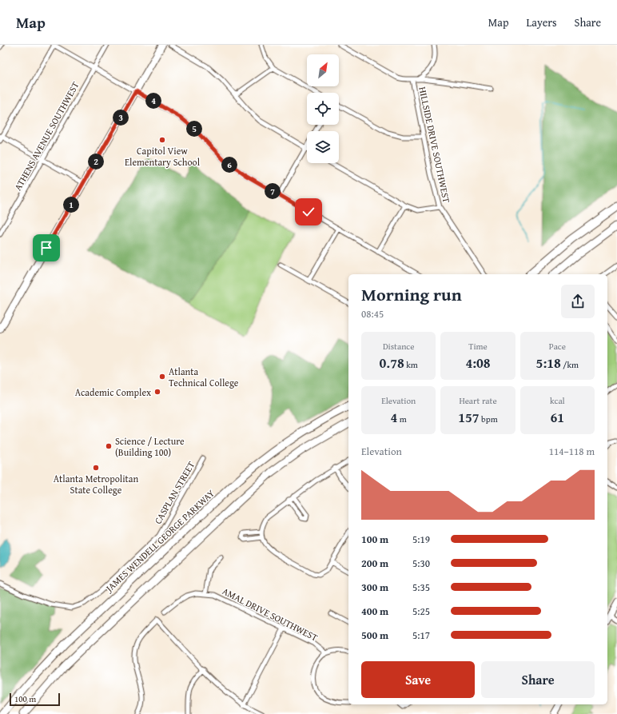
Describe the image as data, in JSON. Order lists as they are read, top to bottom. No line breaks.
{"streets":{"highway":["JAMES WENDELL GEORGE PARKWAY"],"street":["ATHENS AVENUE SOUTHWEST","HILLSIDE DRIVE SOUTHWEST","CASPLAN STREET","AMAL DRIVE SOUTHWEST"]},"places":["Capitol View Elementary School","Atlanta Technical College","Academic Complex","Science / Lecture (Building 100)","Atlanta Metropolitan State College"],"scale_bar":"100 m","north":"top right","page":{"header":"Map","nav":["Map","Layers","Share"],"pins":["4","3","5","2","6","7","1"],"heading":["Morning run","08:45"],"stats":[["Distance","0.78 km"],["Time","4:08"],["Pace","5:18 /km"],["Elevation","4 m"],["Heart rate","157 bpm"],["kcal","61"]],"chart":["Elevation","114–118 m"],"list":[{"name":"100 m","note":"5:19"},{"name":"200 m","note":"5:30"},{"name":"300 m","note":"5:35"},{"name":"400 m","note":"5:25"},{"name":"500 m","note":"5:17"}],"buttons":["Save","Share"],"scale":"100 m"}}
